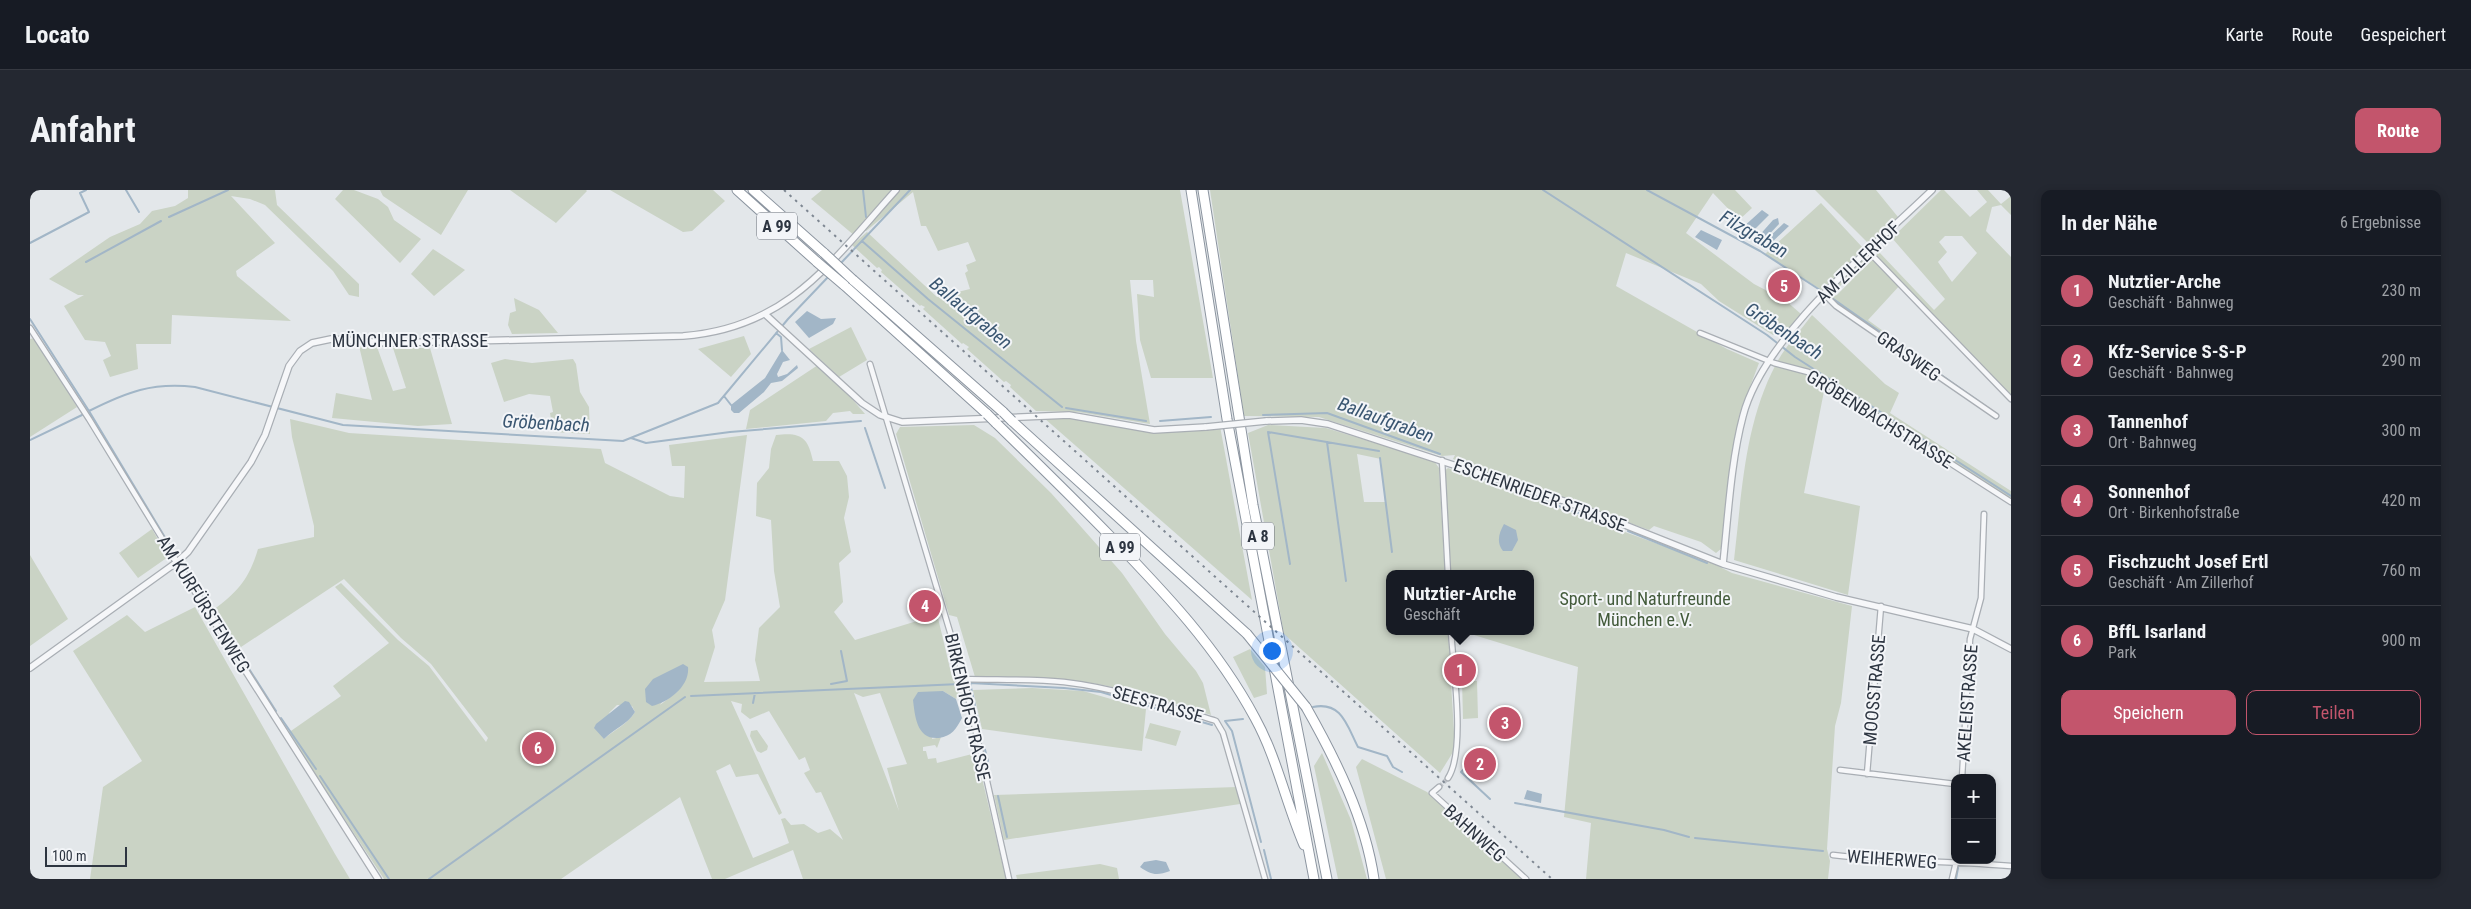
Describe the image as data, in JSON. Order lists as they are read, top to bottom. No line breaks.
{"streets":{"highway":["A 99","A 8"],"street":["AM ZILLERHOF","MÜNCHNER STRASSE","GRASWEG","GRÖBENBACHSTRASSE","ESCHENRIEDER STRASSE","AM KURFÜRSTENWEG","MOOSSTRASSE","AKELEISTRASSE","SEESTRASSE","BIRKENHOFSTRASSE","BAHNWEG","WEIHERWEG"]},"crossings":[["A 99","A 8"],["AM ZILLERHOF","GRASWEG"],["AM ZILLERHOF","GRÖBENBACHSTRASSE"],["AM ZILLERHOF","ESCHENRIEDER STRASSE"],["MÜNCHNER STRASSE","ESCHENRIEDER STRASSE"],["MÜNCHNER STRASSE","AM KURFÜRSTENWEG"],["ESCHENRIEDER STRASSE","MOOSSTRASSE"],["ESCHENRIEDER STRASSE","AKELEISTRASSE"],["ESCHENRIEDER STRASSE","BIRKENHOFSTRASSE"],["SEESTRASSE","BIRKENHOFSTRASSE"]],"water":["Filzgraben","Ballaufgraben","Gröbenbach"],"parks":["Sport- und Naturfreunde München e.V."],"scale_bar":"100 m","page":{"header":"Locato","nav":["Karte","Route","Gespeichert"],"buttons":["Route",["Speichern","Teilen"]],"title":"Anfahrt","heading":["In der Nähe","6 Ergebnisse"],"list":[{"mark":"1","name":"Nutztier-Arche","note":"Geschäft · Bahnweg","value":"230 m"},{"mark":"2","name":"Kfz-Service S-S-P","note":"Geschäft · Bahnweg","value":"290 m"},{"mark":"3","name":"Tannenhof","note":"Ort · Bahnweg","value":"300 m"},{"mark":"4","name":"Sonnenhof","note":"Ort · Birkenhofstraße","value":"420 m"},{"mark":"5","name":"Fischzucht Josef Ertl","note":"Geschäft · Am Zillerhof","value":"760 m"},{"mark":"6","name":"BffL Isarland","note":"Park","value":"900 m"}],"pins":["5","4","1","3","6","2"],"popup":["Nutztier-Arche","Geschäft"],"map_buttons":["+","−"],"scale":"100 m"}}
